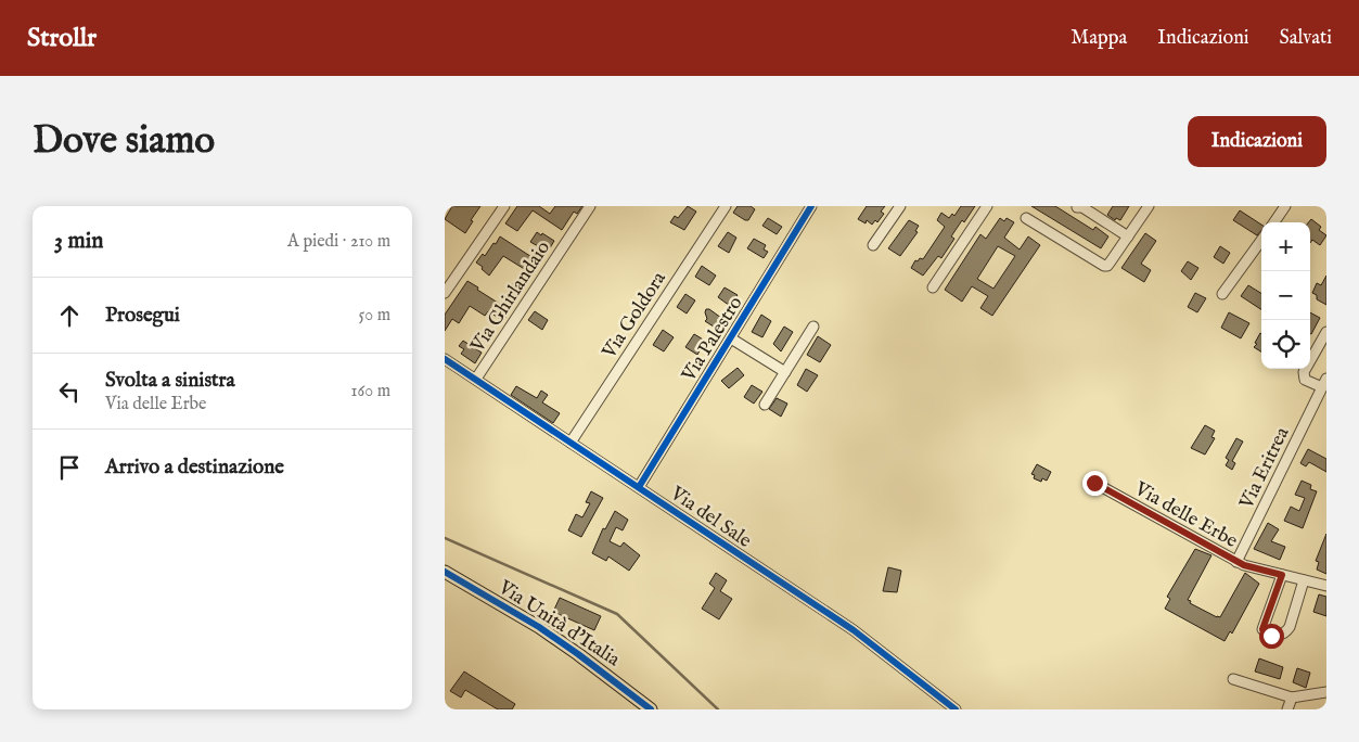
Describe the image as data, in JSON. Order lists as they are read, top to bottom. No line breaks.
{"streets":{"main road":["Via Unità d'Italia"],"street":["Via Ghirlandaio","Via Goldora","Via Palestro","Via Eritrea","Via delle Erbe","Via del Sale"]},"crossings":[["Via Ghirlandaio","Via del Sale"],["Via Goldora","Via del Sale"],["Via Palestro","Via del Sale"],["Via Eritrea","Via delle Erbe"]],"page":{"header":"Strollr","nav":["Mappa","Indicazioni","Salvati"],"buttons":"Indicazioni","title":"Dove siamo","heading":["3 min","A piedi · 210 m"],"map_buttons":["+","−"],"list":[["Prosegui","50 m"],["Svolta a sinistra","Via delle Erbe","160 m"],"Arrivo a destinazione"]}}
